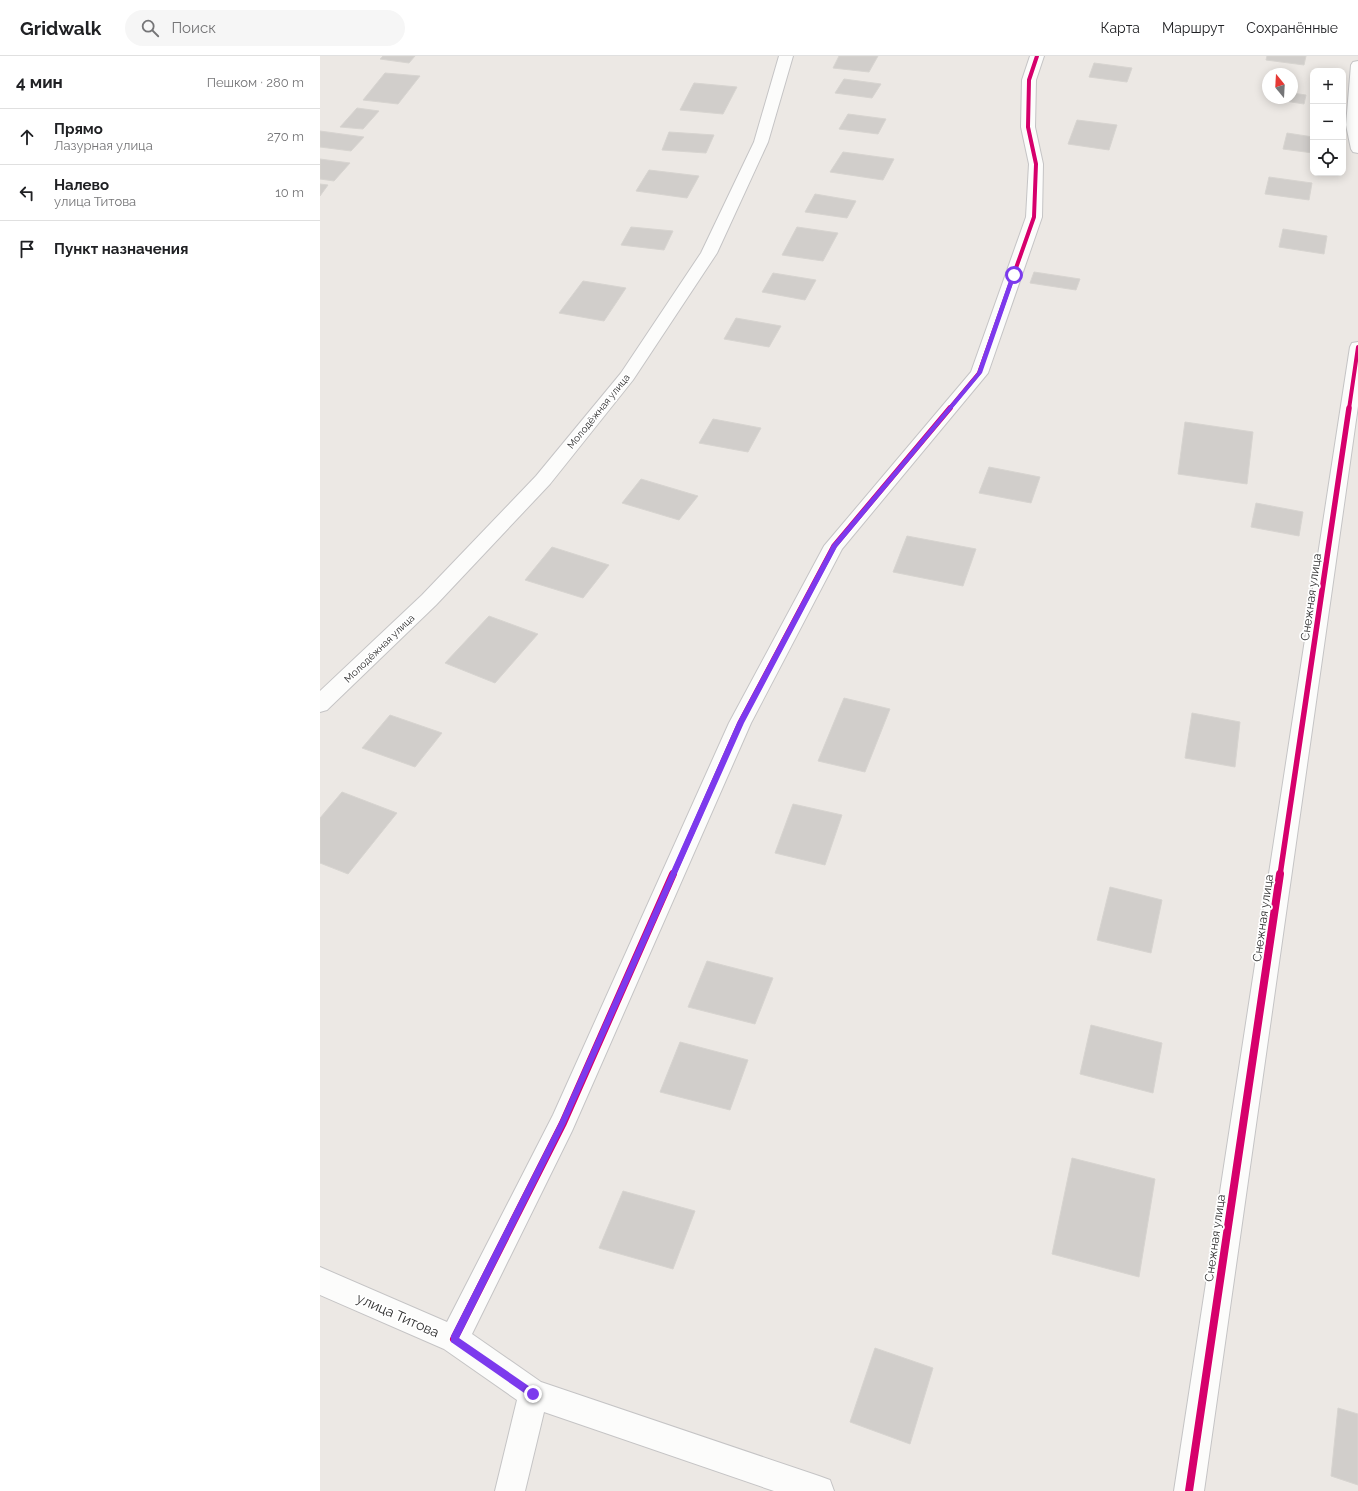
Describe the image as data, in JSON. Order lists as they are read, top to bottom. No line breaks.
{"streets":{"street":["Молодёжная улица","Снежная улица","улица Титова"]},"north":"top","page":{"header":"Gridwalk","search":"Поиск","nav":["Карта","Маршрут","Сохранённые"],"heading":["4 мин","Пешком · 280 m"],"map_buttons":["+","−"],"list":[["Прямо","Лазурная улица","270 m"],["Налево","улица Титова","10 m"],"Пункт назначения"]}}
